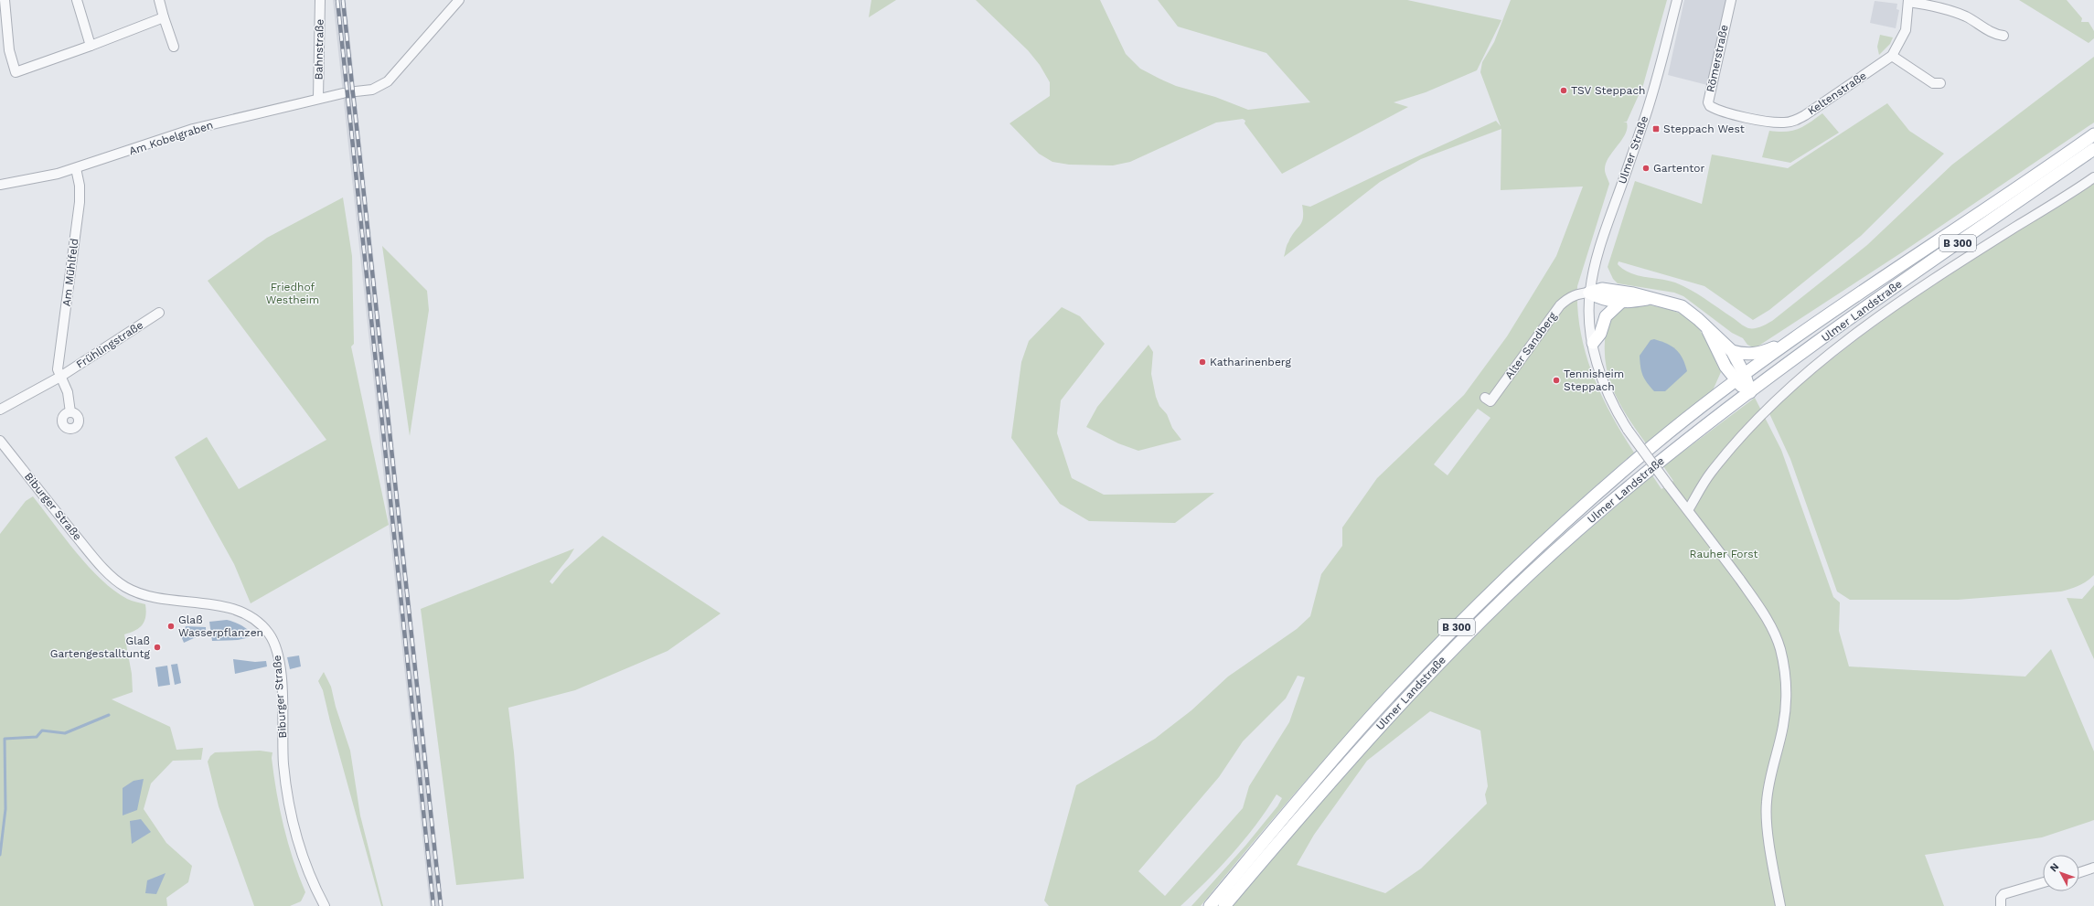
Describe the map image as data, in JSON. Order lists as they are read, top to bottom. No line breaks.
{"streets":{"main road":["B 300","Ulmer Landstraße"],"street":["Bahnstraße","Römerstraße","Keltenstraße","Am Kobelgraben","Ulmer Straße","Am Mühlfeld","Frühlingstraße","Alter Sandberg","Biburger Straße"]},"crossings":[["Bahnstraße","Am Kobelgraben"],["Römerstraße","Keltenstraße"],["Am Kobelgraben","Am Mühlfeld"],["Ulmer Straße","Alter Sandberg"],["Am Mühlfeld","Frühlingstraße"]],"parks":["Friedhof Westheim","Rauher Forst"],"places":{"other":["TSV Steppach","Gartentor","Katharinenberg","Tennisheim Steppach","Glaß Wasserpflanzen","Glaß Gartengestalltuntg"],"transit":["Steppach West"]},"north":"top left"}
